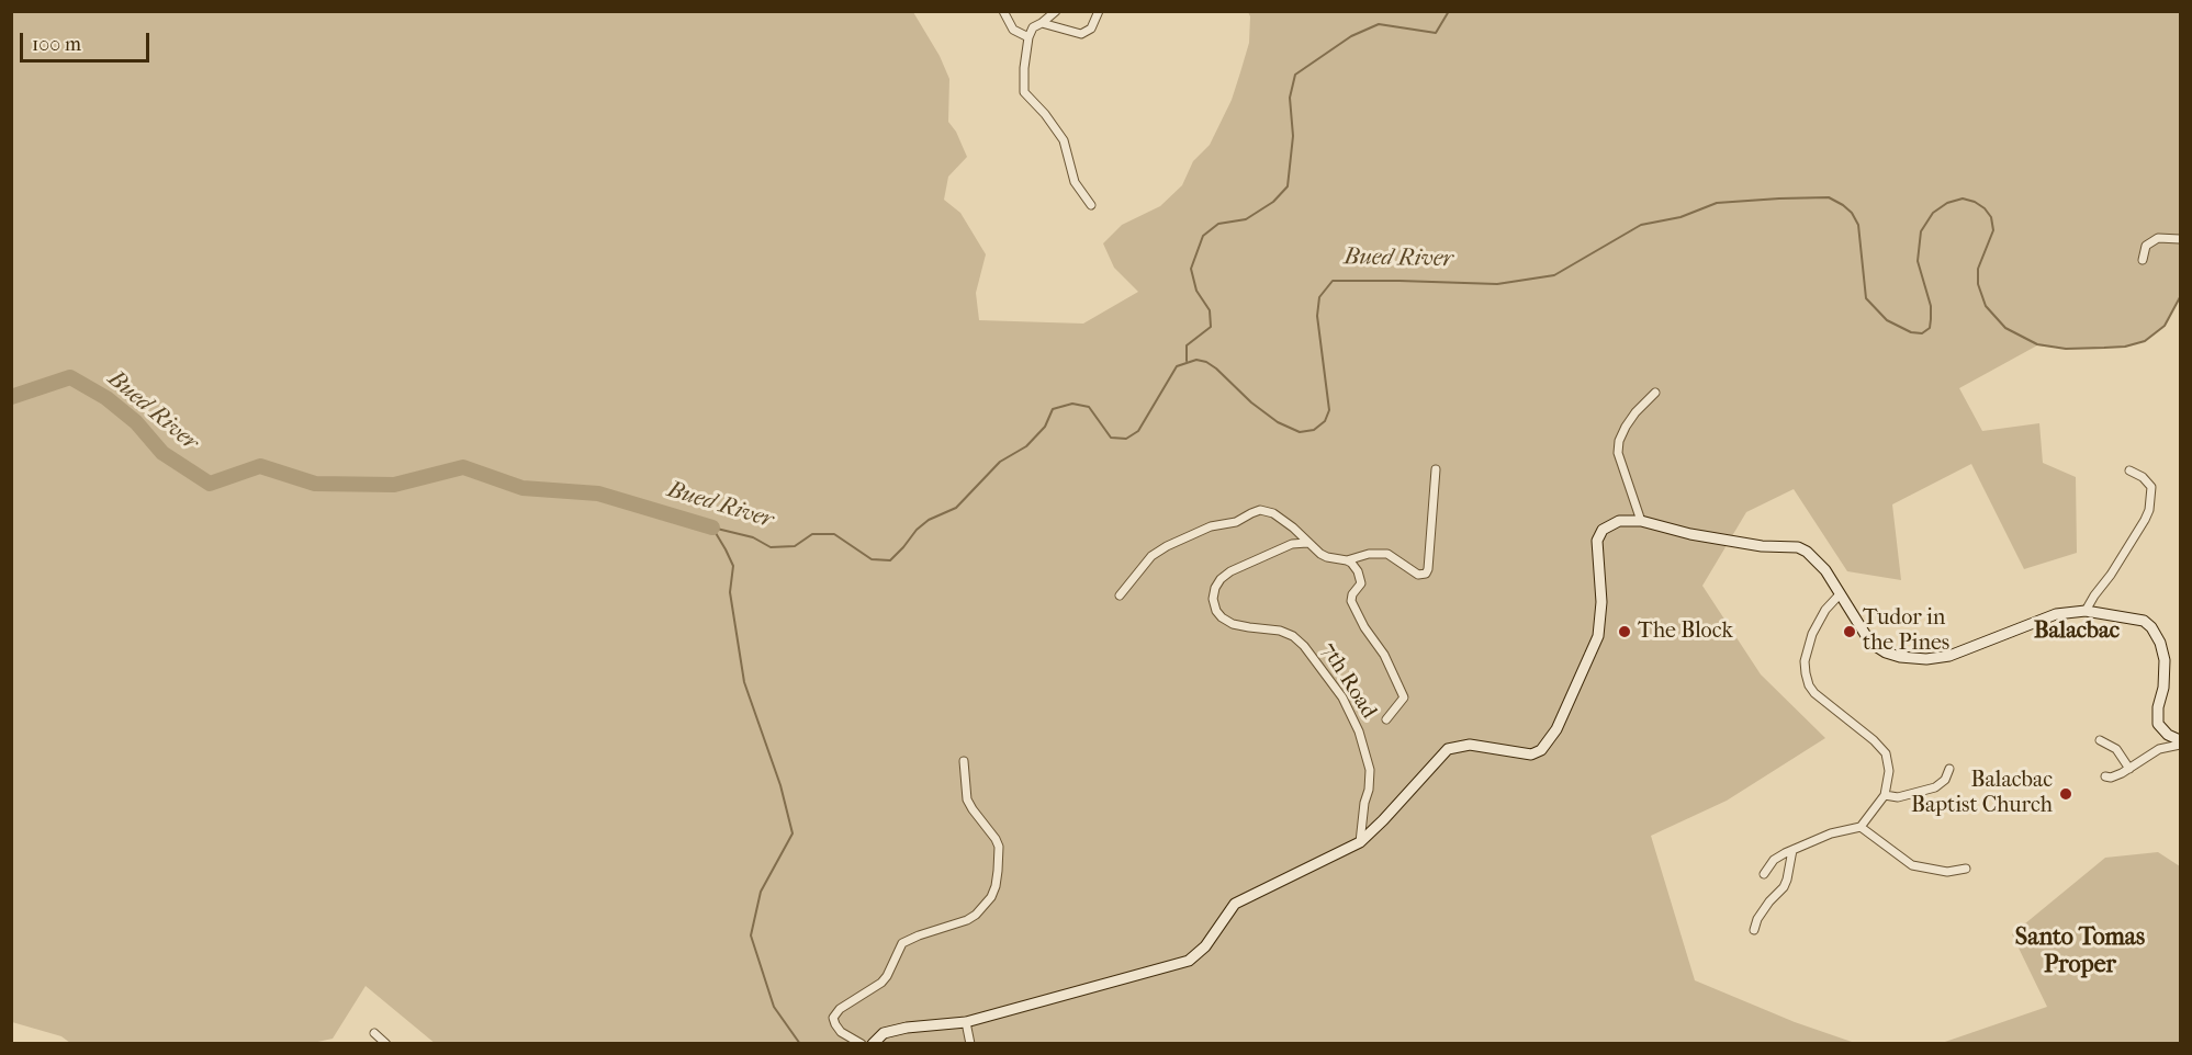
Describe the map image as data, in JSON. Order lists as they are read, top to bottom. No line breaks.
{"streets":{"street":["7th Road"]},"districts":["Balacbac","Santo Tomas Proper"],"water":["Bued River"],"places":["The Block","Tudor in the Pines","Balacbac Baptist Church"],"scale_bar":"100 m"}
